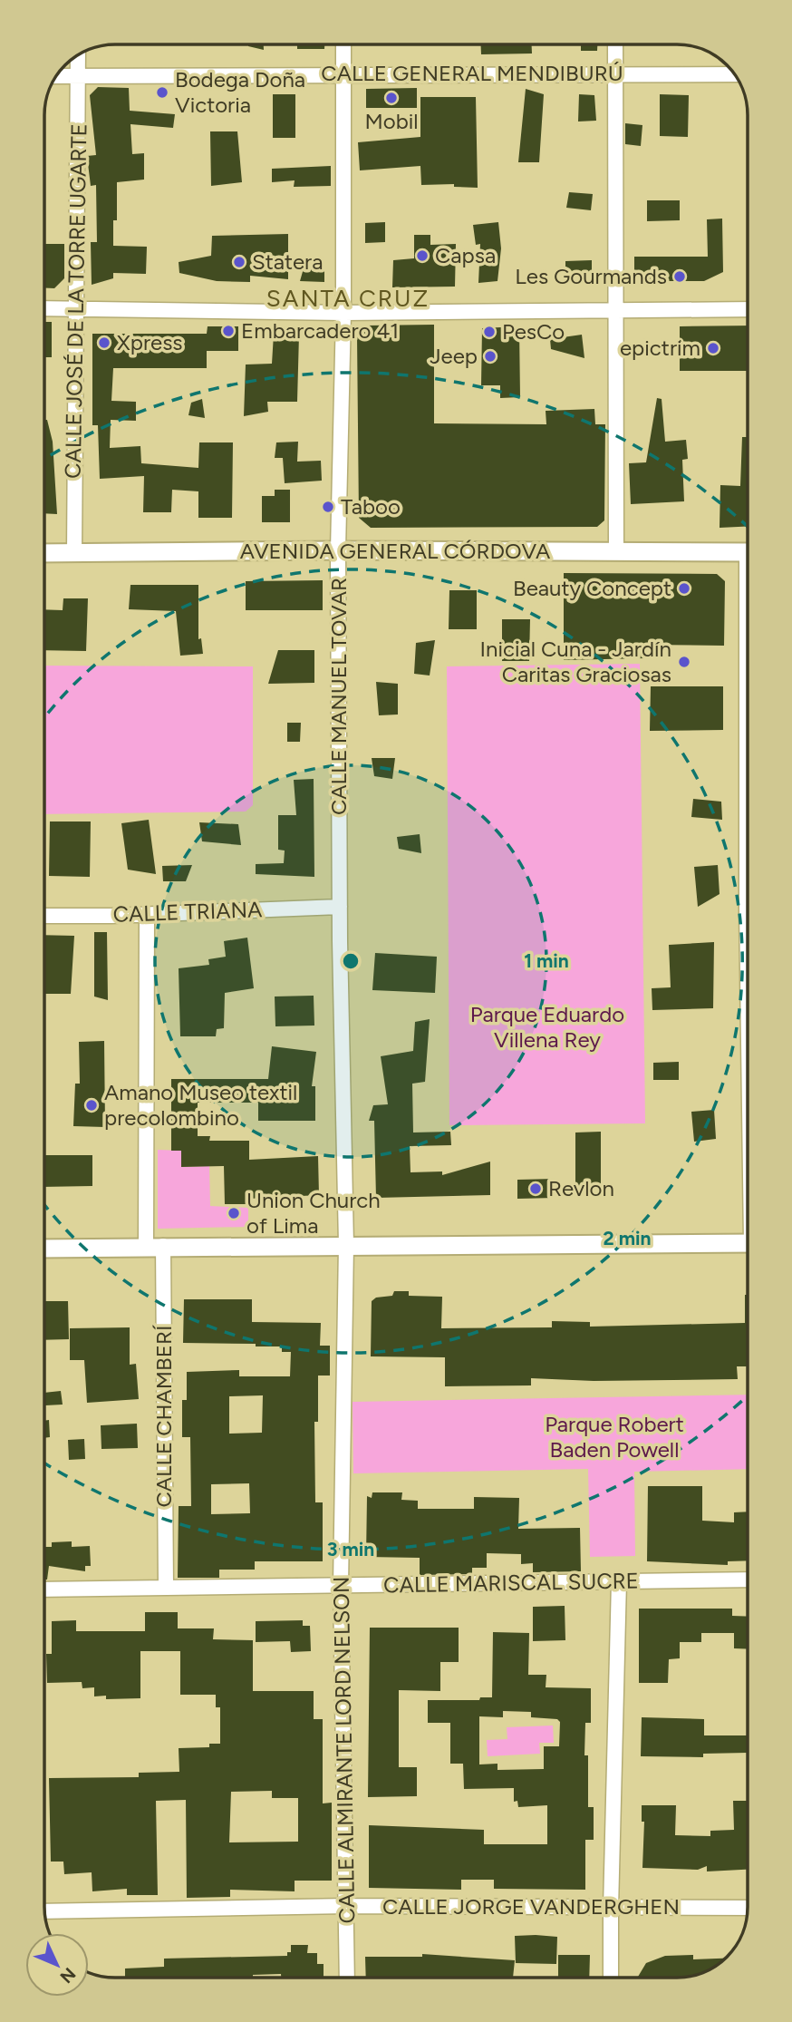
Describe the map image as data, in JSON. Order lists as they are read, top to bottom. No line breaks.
{"streets":{"street":["CALLE GENERAL MENDIBURÚ","CALLE JOSÉ DE LA TORRE UGARTE","AVENIDA GENERAL CÓRDOVA","CALLE MANUEL TOVAR","CALLE TRIANA","CALLE CHAMBERÍ","CALLE MARISCAL SUCRE","CALLE ALMIRANTE LORD NELSON","CALLE JORGE VANDERGHEN"]},"crossings":[["CALLE GENERAL MENDIBURÚ","CALLE JOSÉ DE LA TORRE UGARTE"],["CALLE GENERAL MENDIBURÚ","CALLE MANUEL TOVAR"],["CALLE JOSÉ DE LA TORRE UGARTE","AVENIDA GENERAL CÓRDOVA"],["AVENIDA GENERAL CÓRDOVA","CALLE MANUEL TOVAR"],["CALLE MANUEL TOVAR","CALLE TRIANA"],["CALLE MANUEL TOVAR","CALLE ALMIRANTE LORD NELSON"],["CALLE TRIANA","CALLE CHAMBERÍ"],["CALLE CHAMBERÍ","CALLE MARISCAL SUCRE"],["CALLE MARISCAL SUCRE","CALLE ALMIRANTE LORD NELSON"],["CALLE ALMIRANTE LORD NELSON","CALLE JORGE VANDERGHEN"]],"districts":["SANTA CRUZ"],"parks":["Parque Eduardo Villena Rey","Parque Robert Baden Powell"],"places":["Bodega Doña Victoria","Mobil","Capsa","Statera","Les Gourmands","Embarcadero 41","PesCo","Xpress","epictrim","Jeep","Taboo","Beauty Concept","Inicial Cuna - Jardín Caritas Graciosas","Amano Museo textil precolombino","Revlon","Union Church of Lima"],"north":"bottom right","rings":["1 min","2 min","3 min"]}
